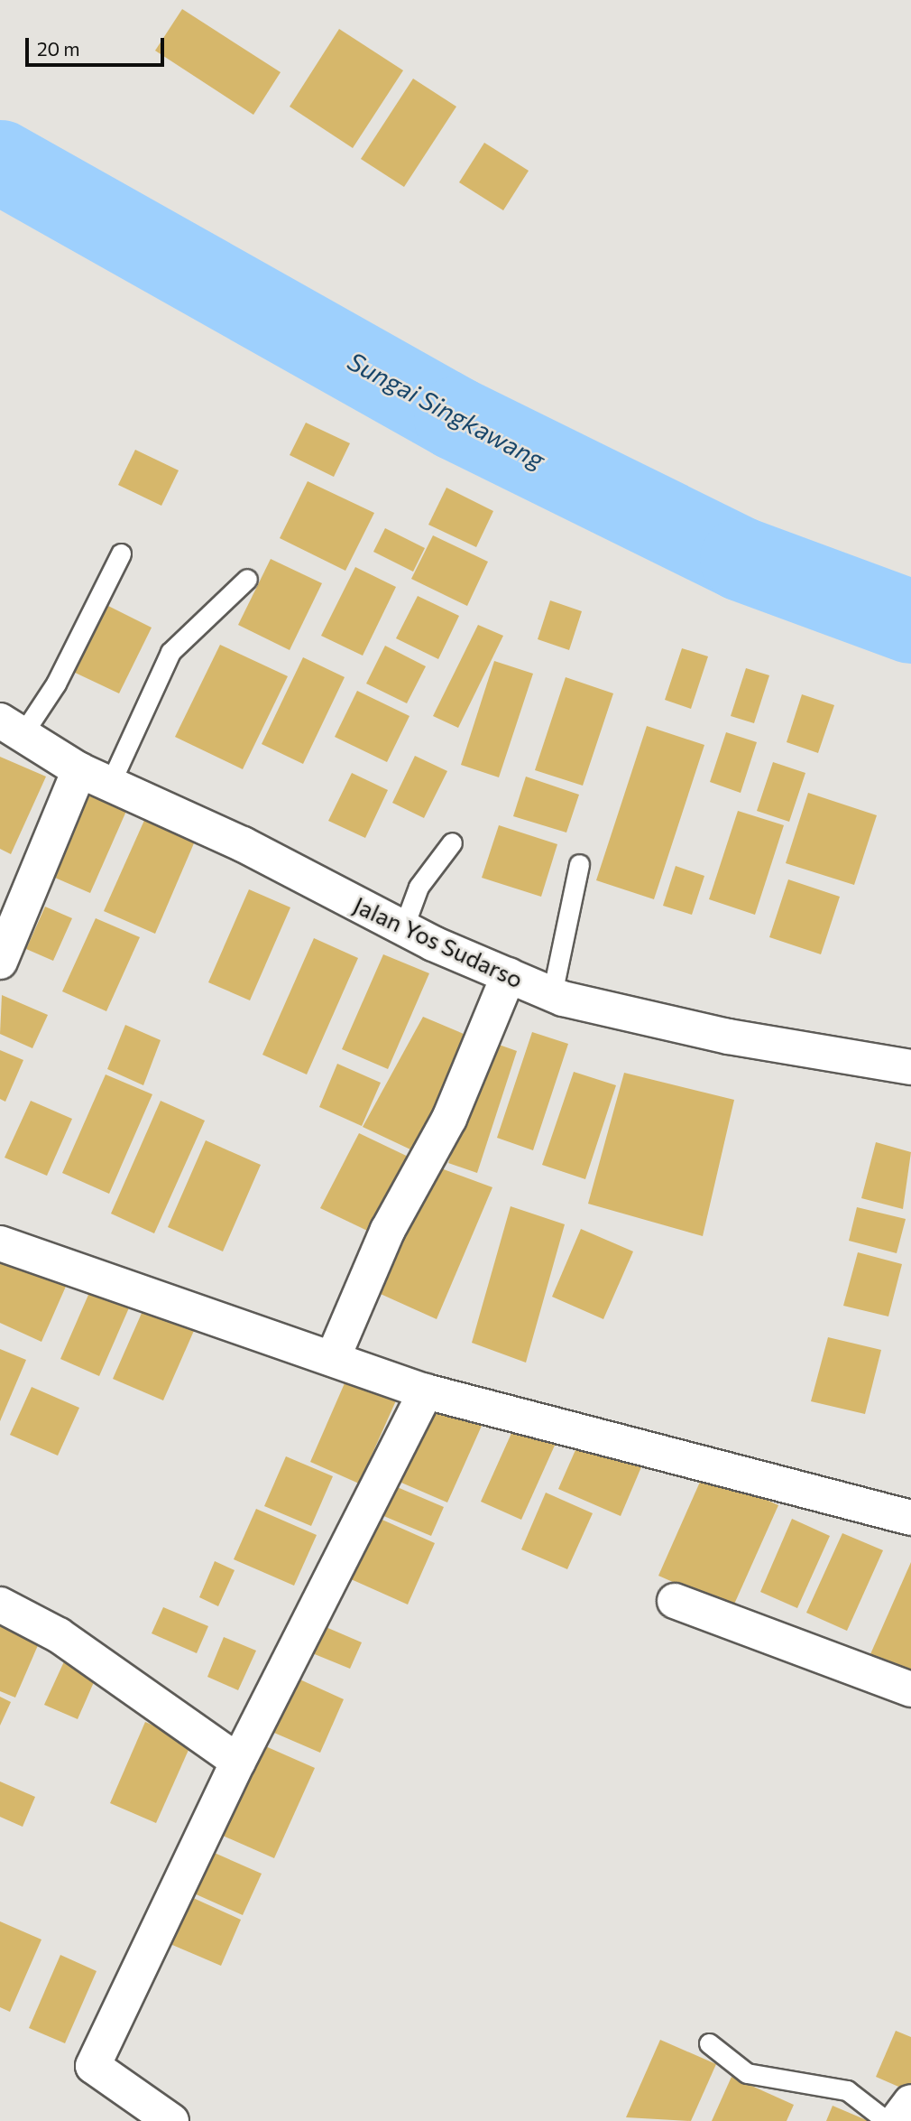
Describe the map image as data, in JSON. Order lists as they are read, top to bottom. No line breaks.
{"streets":{"street":["Jalan Yos Sudarso"]},"water":["Sungai Singkawang"],"scale_bar":"20 m"}
